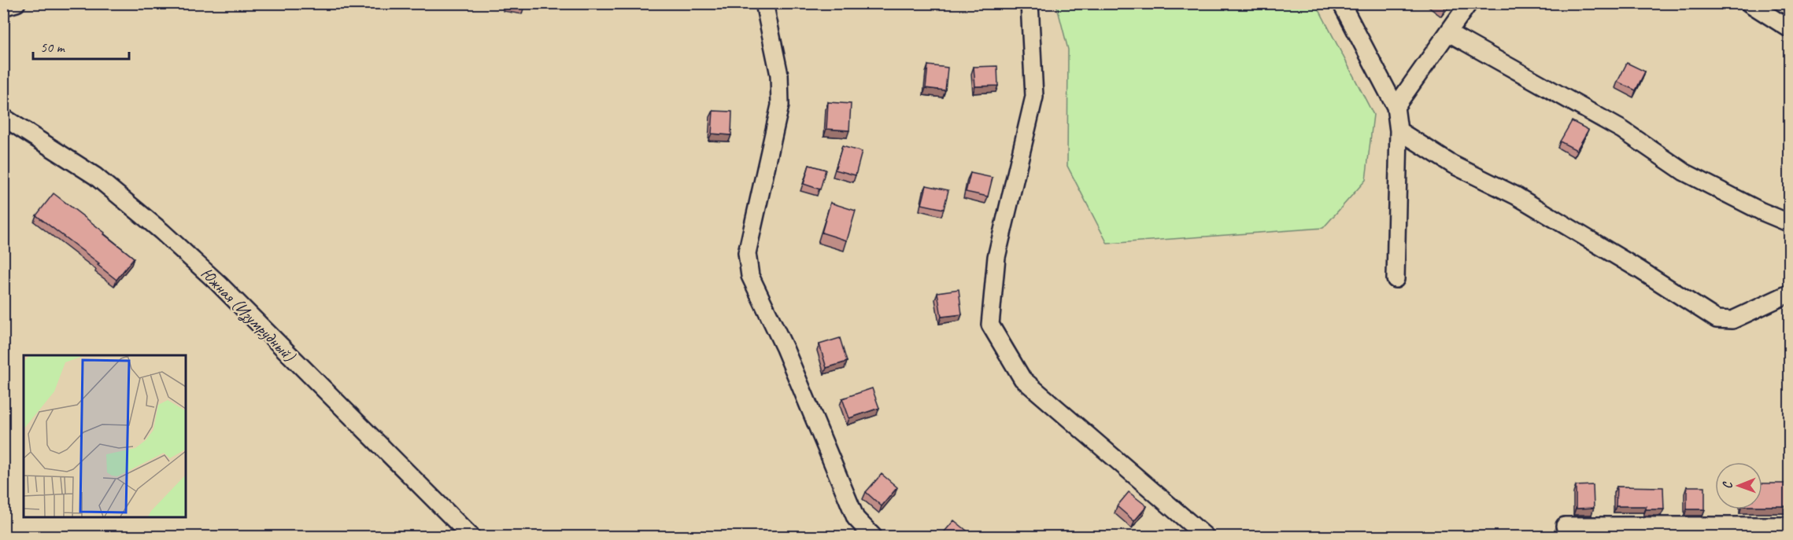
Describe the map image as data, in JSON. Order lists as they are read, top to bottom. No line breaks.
{"streets":{"street":["Южная (Изумрудный)"]},"scale_bar":"50 m","north":"left"}
